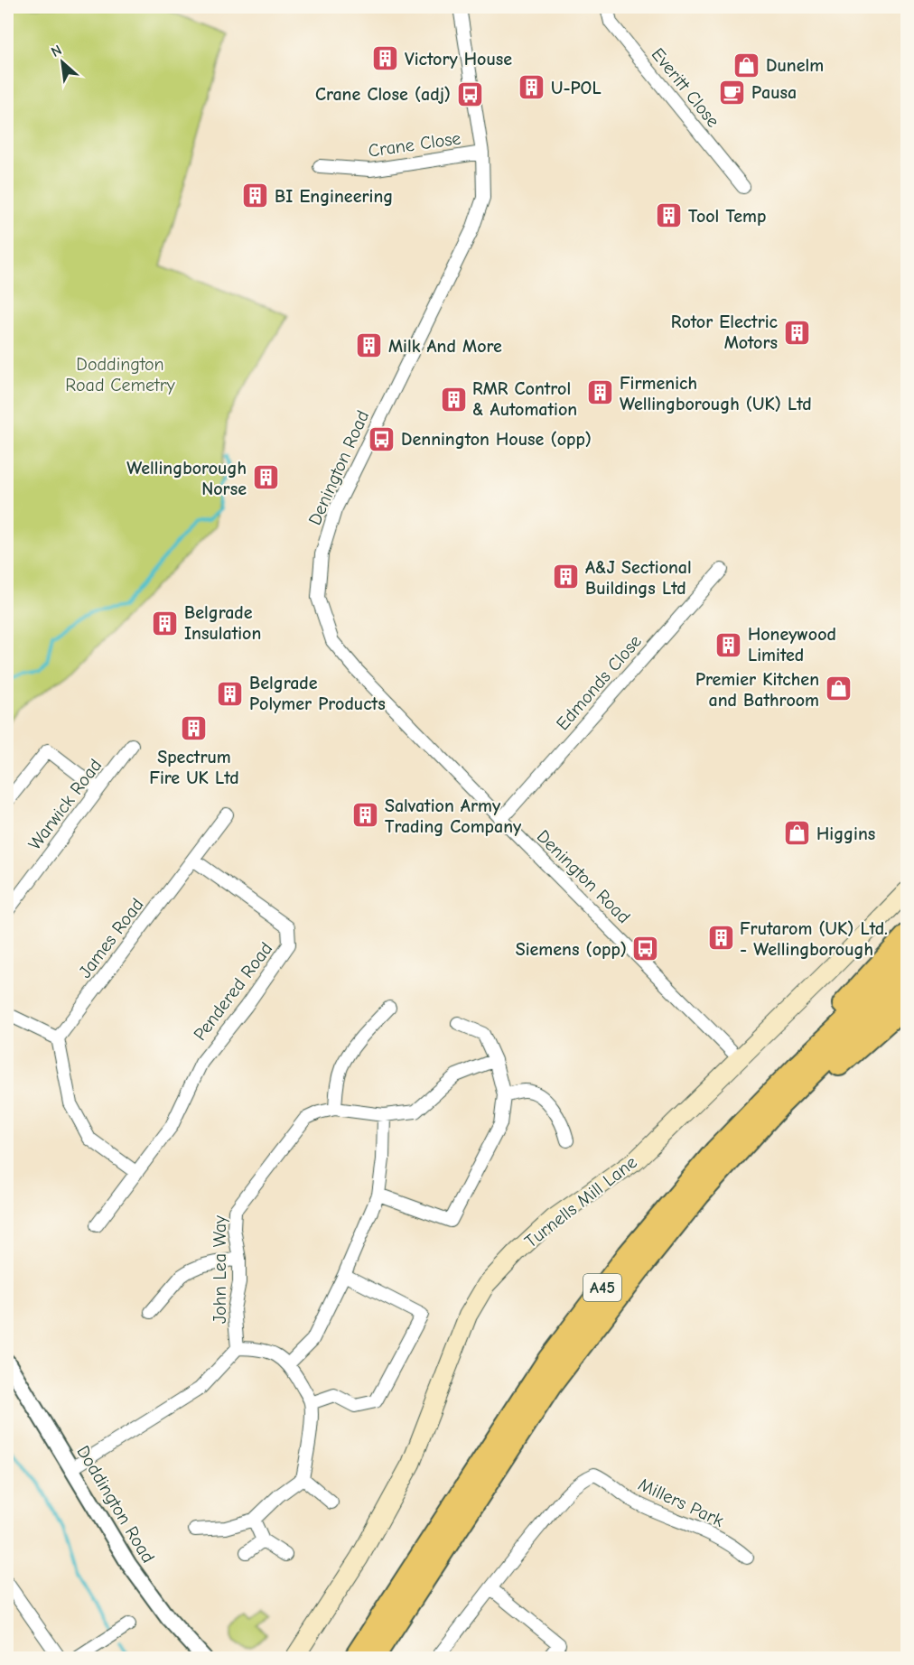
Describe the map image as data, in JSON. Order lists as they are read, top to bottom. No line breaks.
{"streets":{"highway":["A45"],"main road":["Turnells Mill Lane"],"street":["Everitt Close","Crane Close","Denington Road","Edmonds Close","Warwick Road","James Road","Pendered Road","John Lea Way","Millers Park","Doddington Road"]},"crossings":[["Crane Close","Denington Road"],["Denington Road","Edmonds Close"],["Denington Road","Turnells Mill Lane"],["James Road","Pendered Road"],["John Lea Way","Doddington Road"]],"parks":["Doddington Road Cemetry"],"places":{"building":["Victory House","U-POL","BI Engineering","Tool Temp","Rotor Electric Motors","Milk And More","Firmenich Wellingborough (UK) Ltd","RMR Control & Automation","Wellingborough Norse","A&J Sectional Buildings Ltd","Belgrade Insulation","Honeywood Limited","Belgrade Polymer Products","Spectrum Fire UK Ltd","Salvation Army Trading Company","Frutarom (UK) Ltd. - Wellingborough"],"shop":["Dunelm","Premier Kitchen and Bathroom","Higgins"],"cafe":["Pausa"],"bus stop":["Crane Close (adj)","Dennington House (opp)","Siemens (opp)"]},"north":"top left"}
